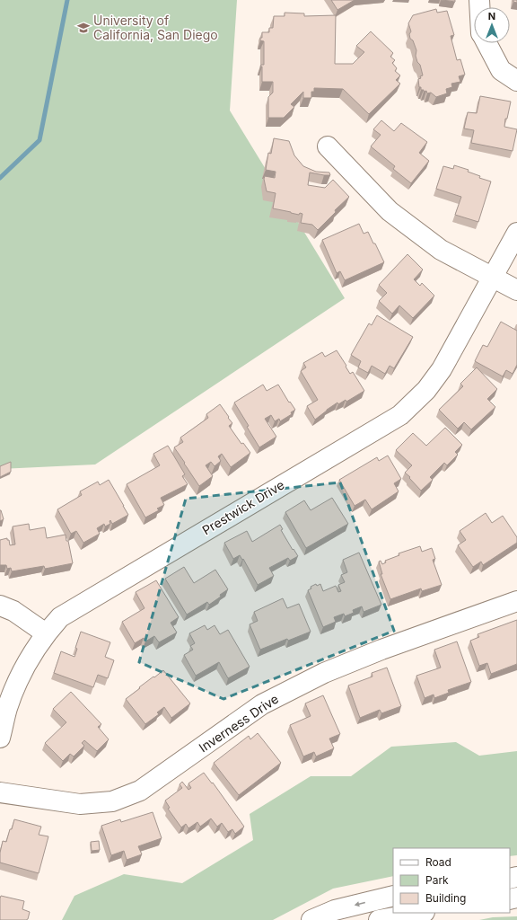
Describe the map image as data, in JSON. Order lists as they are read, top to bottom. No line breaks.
{"streets":{"street":["Prestwick Drive","Inverness Drive"]},"places":{"school or university":["University of California, San Diego"]},"legend":["Road","Park","Building"],"north":"top"}
